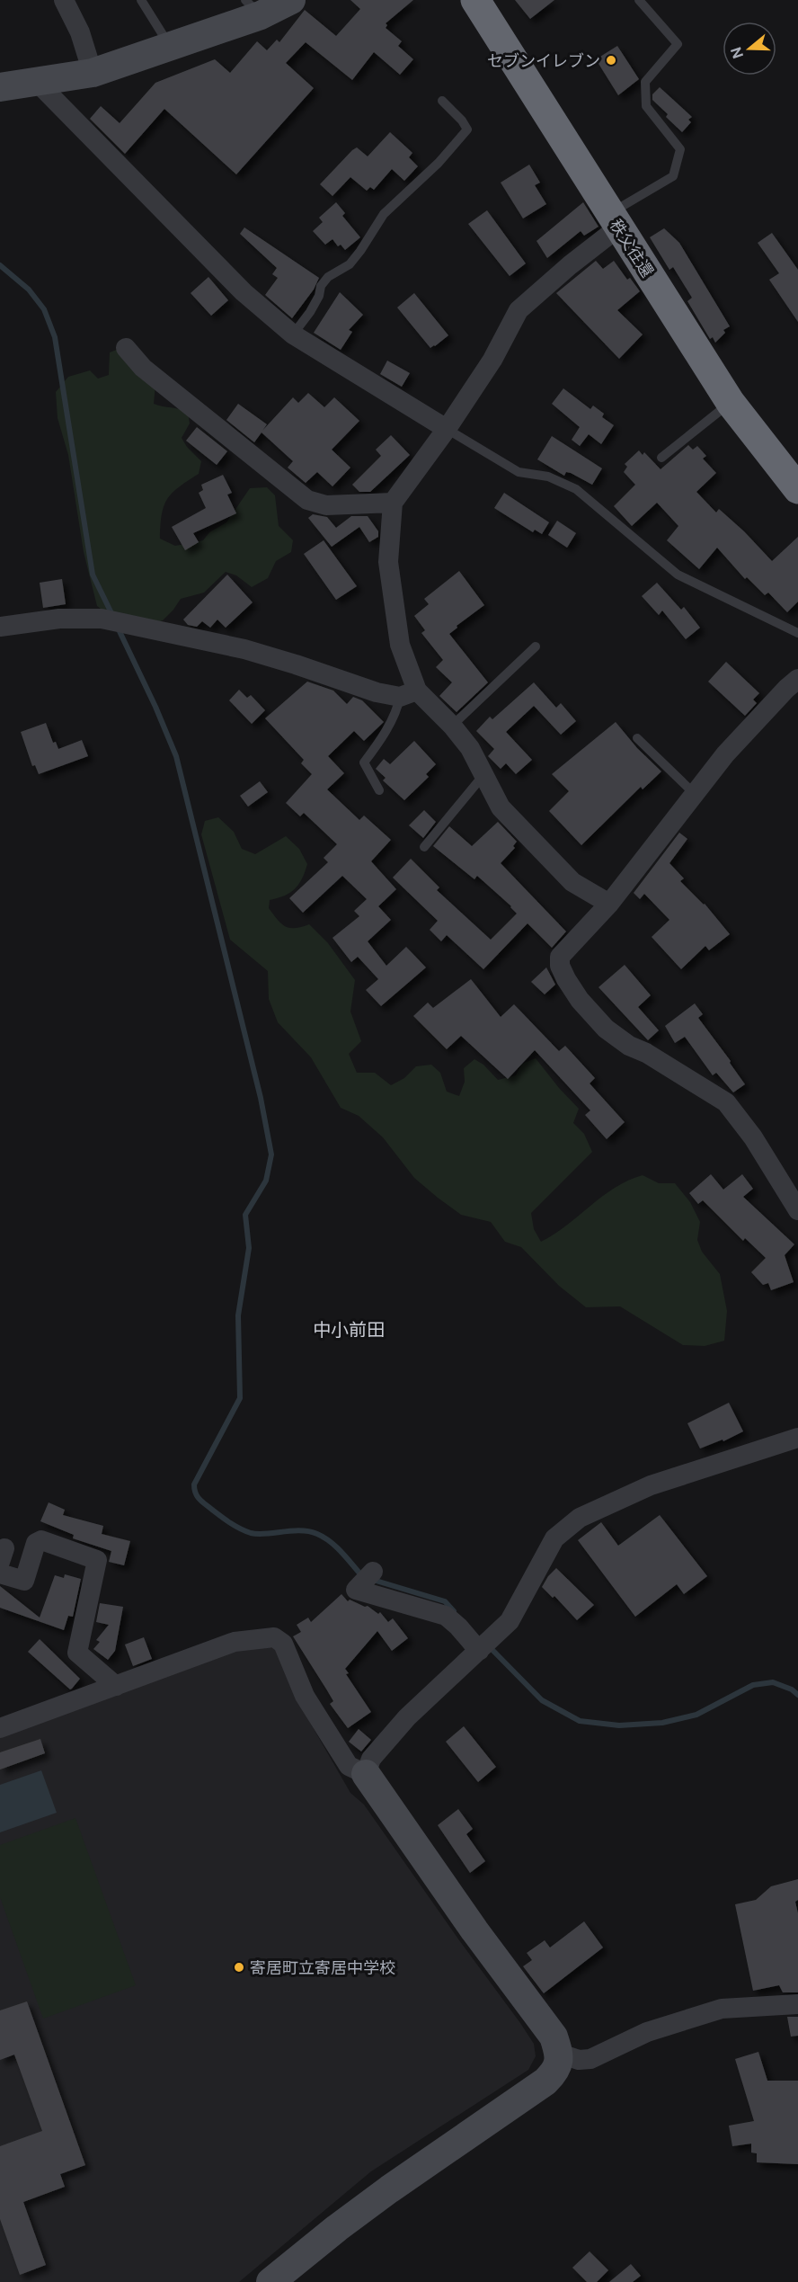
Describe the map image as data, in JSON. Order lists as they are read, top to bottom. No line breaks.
{"streets":{"highway":["秩父往還"]},"districts":["中小前田"],"places":["セブンイレブン","寄居町立寄居中学校"],"north":"left"}
